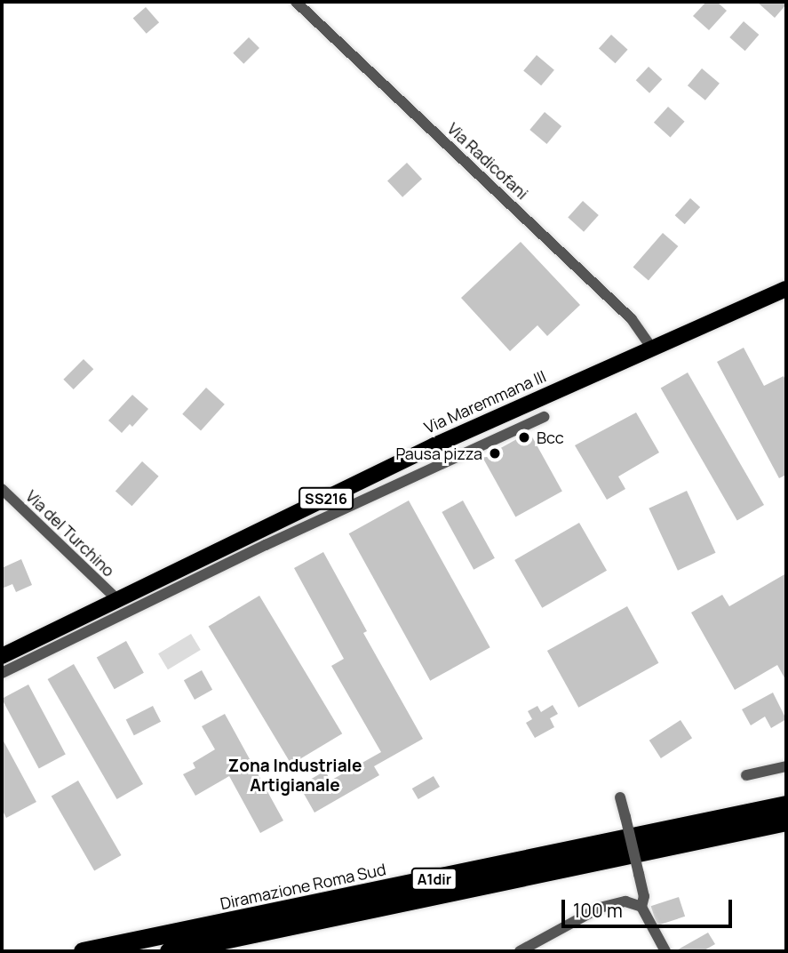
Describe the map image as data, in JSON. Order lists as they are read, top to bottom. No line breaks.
{"streets":{"highway":["A1dir","Diramazione Roma Sud"],"main road":["Via Maremmana III","SS216"],"street":["Via Radicofani","Via del Turchino"]},"crossings":[["Via Radicofani","Via Maremmana III"],["Via Maremmana III","Via del Turchino"]],"districts":["Zona Industriale Artigianale"],"places":["Bcc","Pausa pizza"],"scale_bar":"100 m"}
